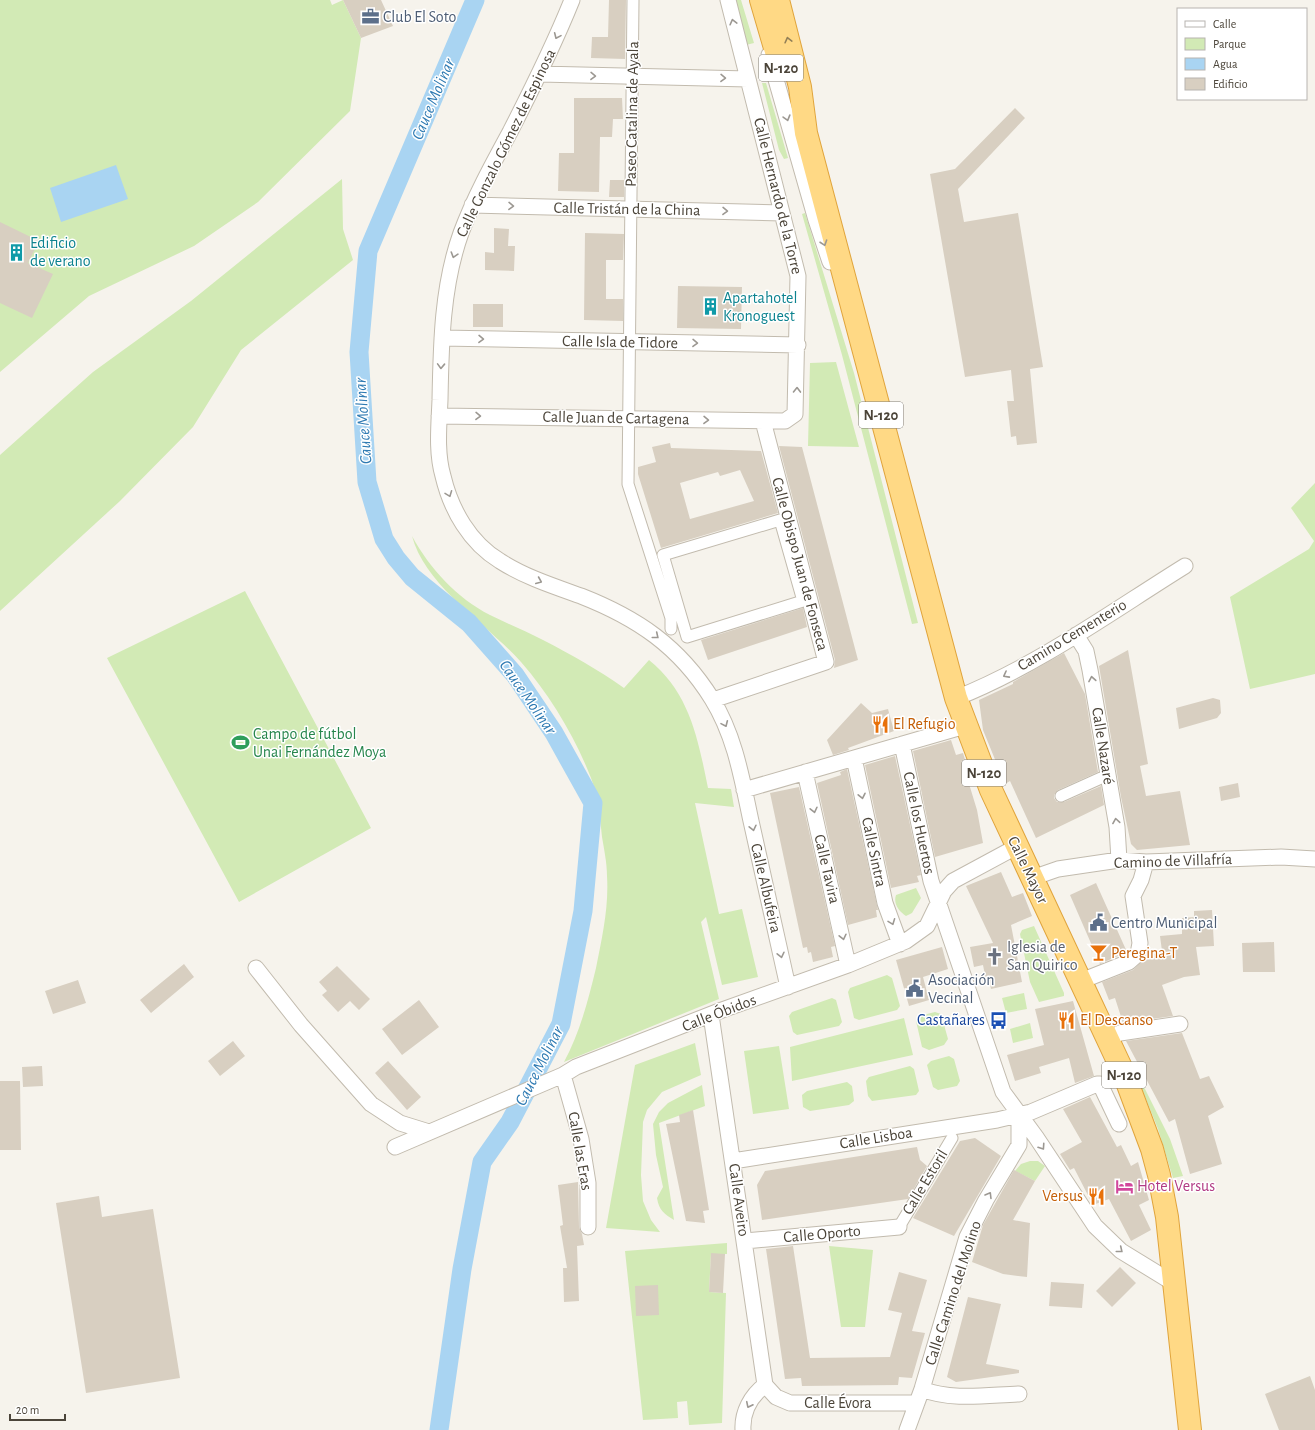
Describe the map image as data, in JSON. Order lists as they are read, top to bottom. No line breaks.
{"streets":{"highway":["N-120","Calle Mayor"],"street":["Paseo Catalina de Ayala","Calle Gonzalo Gómez de Espinosa","Calle Hernardo de la Torre","Calle Tristán de la China","Calle Isla de Tidore","Calle Juan de Cartagena","Calle Obispo Juan de Fonseca","Camino Cementerio","Calle Nazaré","Calle los Huertos","Calle Sintra","Camino de Villafría","Calle Tavira","Calle Albufeira","Calle Óbidos","Calle Lisboa","Calle las Eras","Calle Estoril","Calle Aveiro","Calle Oporto","Calle Camino del Molino","Calle Évora"]},"crossings":[["N-120","Camino Cementerio"],["N-120","Calle los Huertos"],["N-120","Calle Mayor"],["Paseo Catalina de Ayala","Calle Tristán de la China"],["Paseo Catalina de Ayala","Calle Isla de Tidore"],["Paseo Catalina de Ayala","Calle Juan de Cartagena"],["Calle Gonzalo Gómez de Espinosa","Calle Tristán de la China"],["Calle Gonzalo Gómez de Espinosa","Calle Isla de Tidore"],["Calle Gonzalo Gómez de Espinosa","Calle Juan de Cartagena"],["Calle Gonzalo Gómez de Espinosa","Calle Obispo Juan de Fonseca"],["Calle Gonzalo Gómez de Espinosa","Calle Albufeira"],["Calle Hernardo de la Torre","Calle Tristán de la China"],["Calle Hernardo de la Torre","Calle Isla de Tidore"],["Calle Hernardo de la Torre","Calle Juan de Cartagena"],["Calle Juan de Cartagena","Calle Obispo Juan de Fonseca"],["Camino Cementerio","Calle Nazaré"],["Camino Cementerio","Calle Mayor"],["Calle Nazaré","Camino de Villafría"],["Calle los Huertos","Calle Mayor"],["Calle los Huertos","Calle Óbidos"],["Calle los Huertos","Calle Lisboa"],["Calle los Huertos","Calle Camino del Molino"],["Calle Sintra","Calle Óbidos"],["Camino de Villafría","Calle Mayor"],["Calle Tavira","Calle Óbidos"],["Calle Mayor","Calle Óbidos"],["Calle Albufeira","Calle Óbidos"],["Calle Óbidos","Calle las Eras"],["Calle Óbidos","Calle Aveiro"],["Calle Lisboa","Calle Aveiro"],["Calle Lisboa","Calle Camino del Molino"],["Calle Estoril","Calle Oporto"],["Calle Aveiro","Calle Oporto"],["Calle Aveiro","Calle Évora"],["Calle Camino del Molino","Calle Évora"]],"one_way":["Calle Gonzalo Gómez de Espinosa","Calle Isla de Tidore","Calle Juan de Cartagena","Camino Cementerio","Calle Nazaré","Calle los Huertos","Calle Sintra","Calle Tavira","Calle Albufeira","Calle Camino del Molino"],"water":["Cauce Molinar"],"places":{"office":["Club El Soto"],"building":["Edificio de verano","Apartahotel Kronoguest"],"restaurant":["El Refugio","El Descanso","Versus"],"sports":["Campo de fútbol Unai Fernández Moya"],"public building":["Centro Municipal","Asociación Vecinal"],"bar":["Peregina-T"],"church":["Iglesia de San Quirico"],"bus stop":["Castañares"],"hotel":["Hotel Versus"]},"legend":["Calle","Parque","Agua","Edificio"],"scale_bar":"20 m"}
